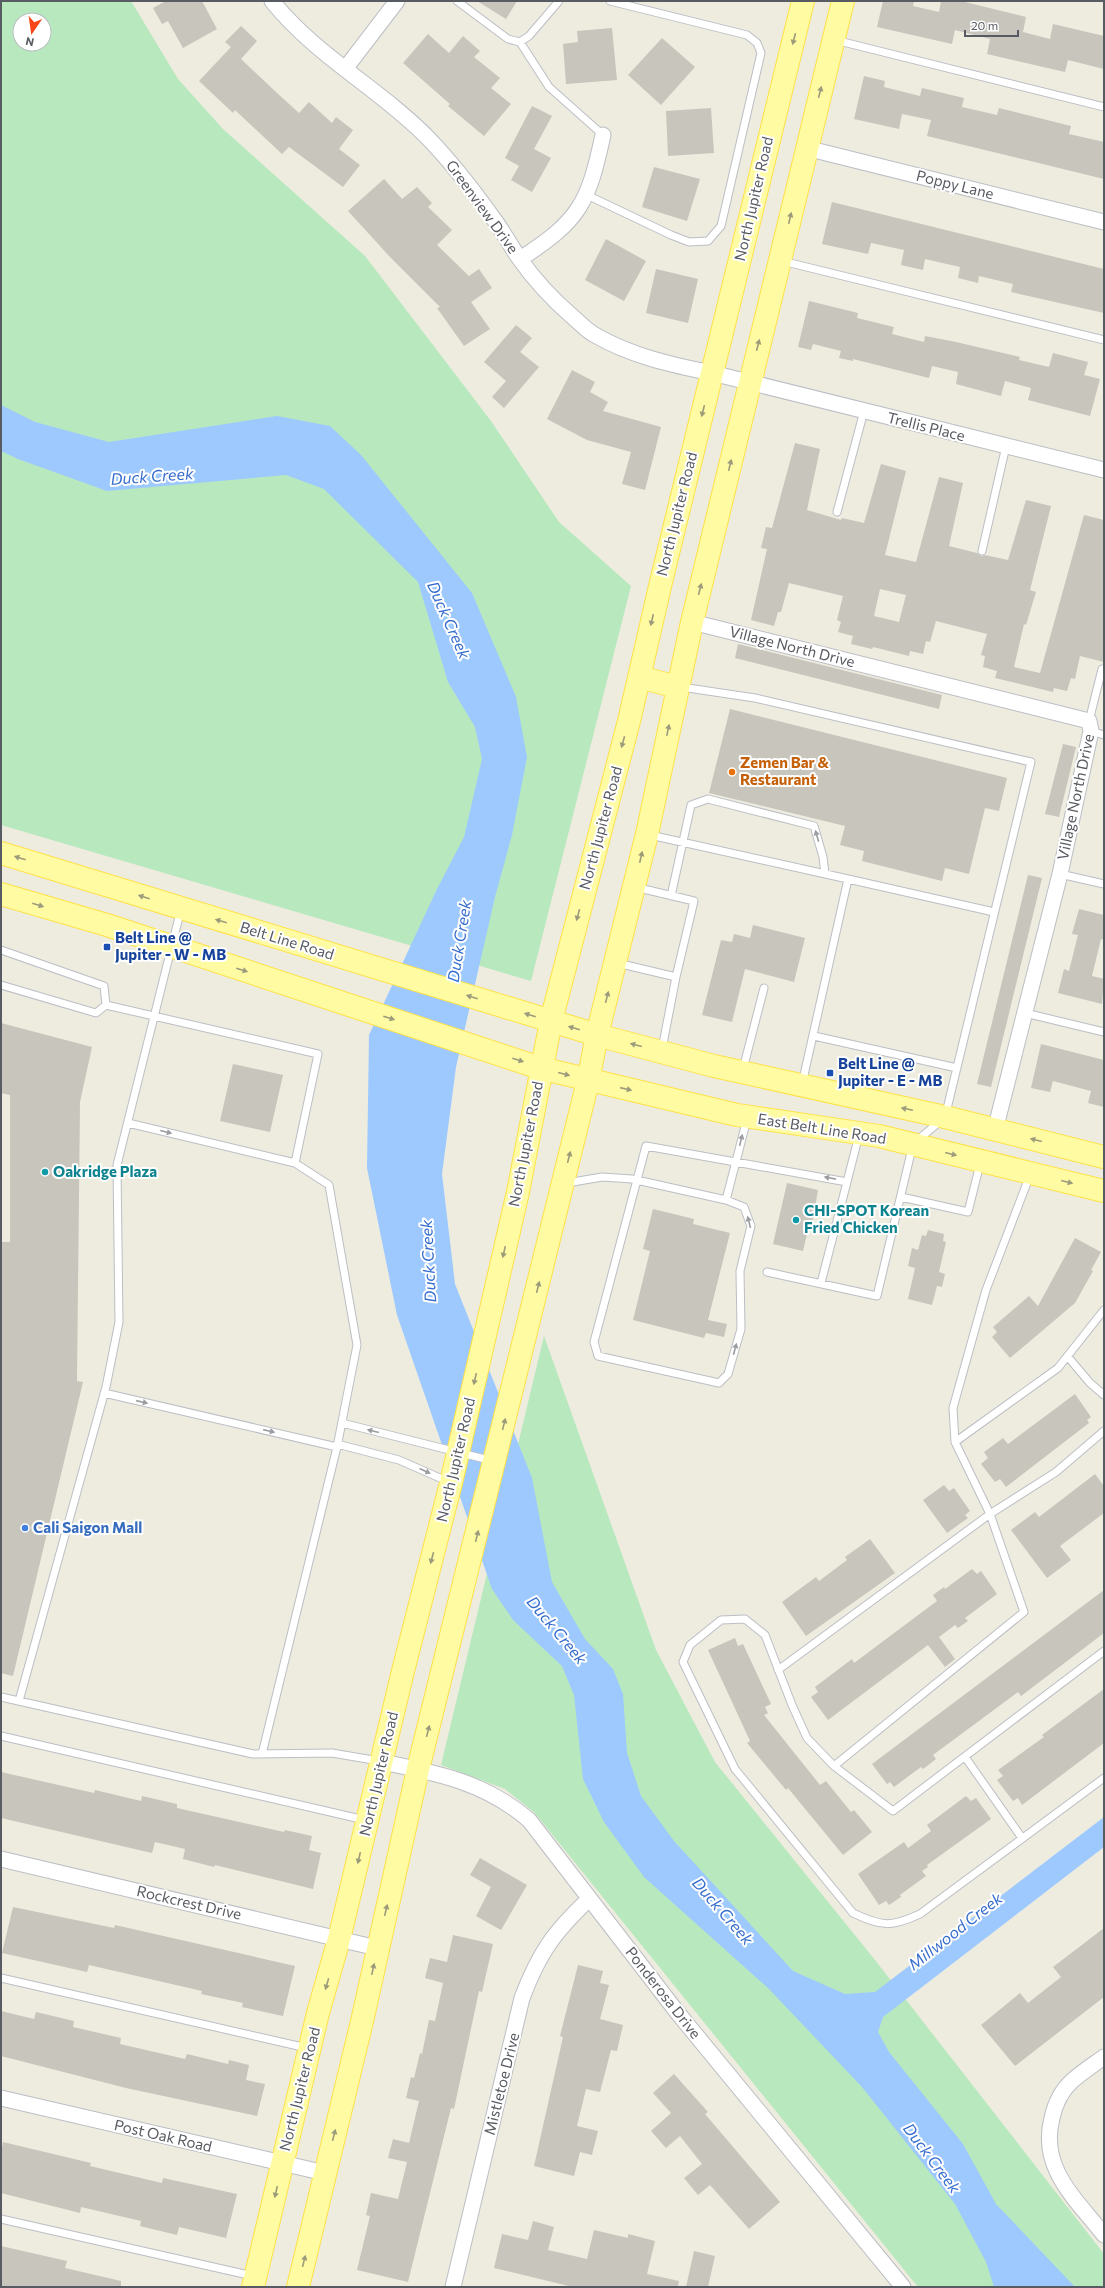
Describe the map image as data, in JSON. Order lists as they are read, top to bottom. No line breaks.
{"streets":{"main road":["North Jupiter Road","Belt Line Road","East Belt Line Road"],"street":["Poppy Lane","Greenview Drive","Trellis Place","Village North Drive","Rockcrest Drive","Ponderosa Drive","Mistletoe Drive","Post Oak Road"]},"crossings":[["North Jupiter Road","Greenview Drive"],["North Jupiter Road","Belt Line Road"],["North Jupiter Road","East Belt Line Road"],["North Jupiter Road","Rockcrest Drive"],["North Jupiter Road","Ponderosa Drive"],["North Jupiter Road","Post Oak Road"],["Greenview Drive","Trellis Place"],["Ponderosa Drive","Mistletoe Drive"]],"water":["Duck Creek","Millwood Creek"],"places":{"other":["Zemen Bar & Restaurant","Oakridge Plaza","CHI-SPOT Korean Fried Chicken","Cali Saigon Mall"],"transit":["Belt Line @ Jupiter - W - MB","Belt Line @ Jupiter - E - MB"]},"scale_bar":"20 m","north":"bottom"}
